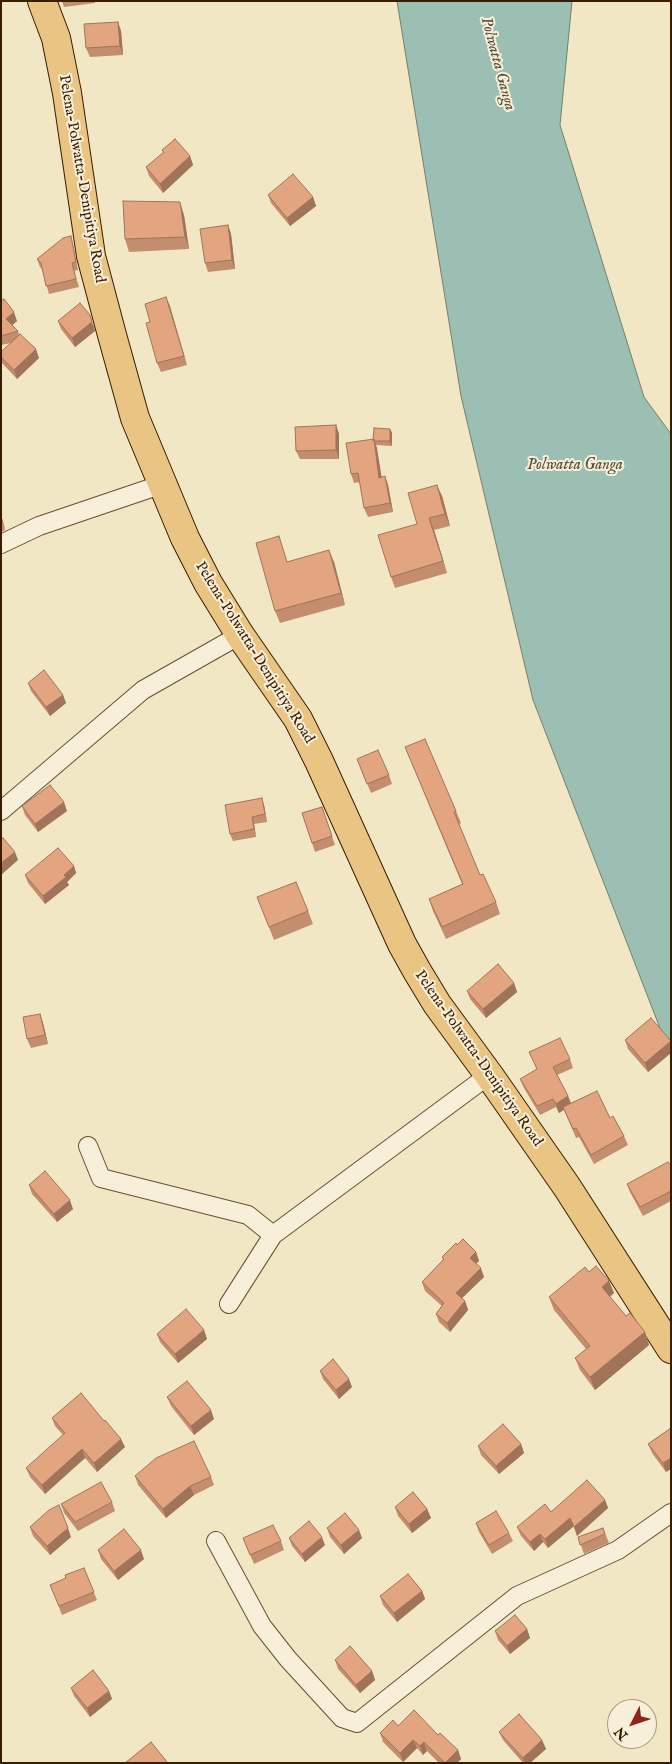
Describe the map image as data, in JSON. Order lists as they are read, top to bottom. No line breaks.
{"streets":{"main road":["Pelena-Polwatta-Denipitiya Road"]},"water":["Polwatta Ganga"],"north":"bottom left"}
